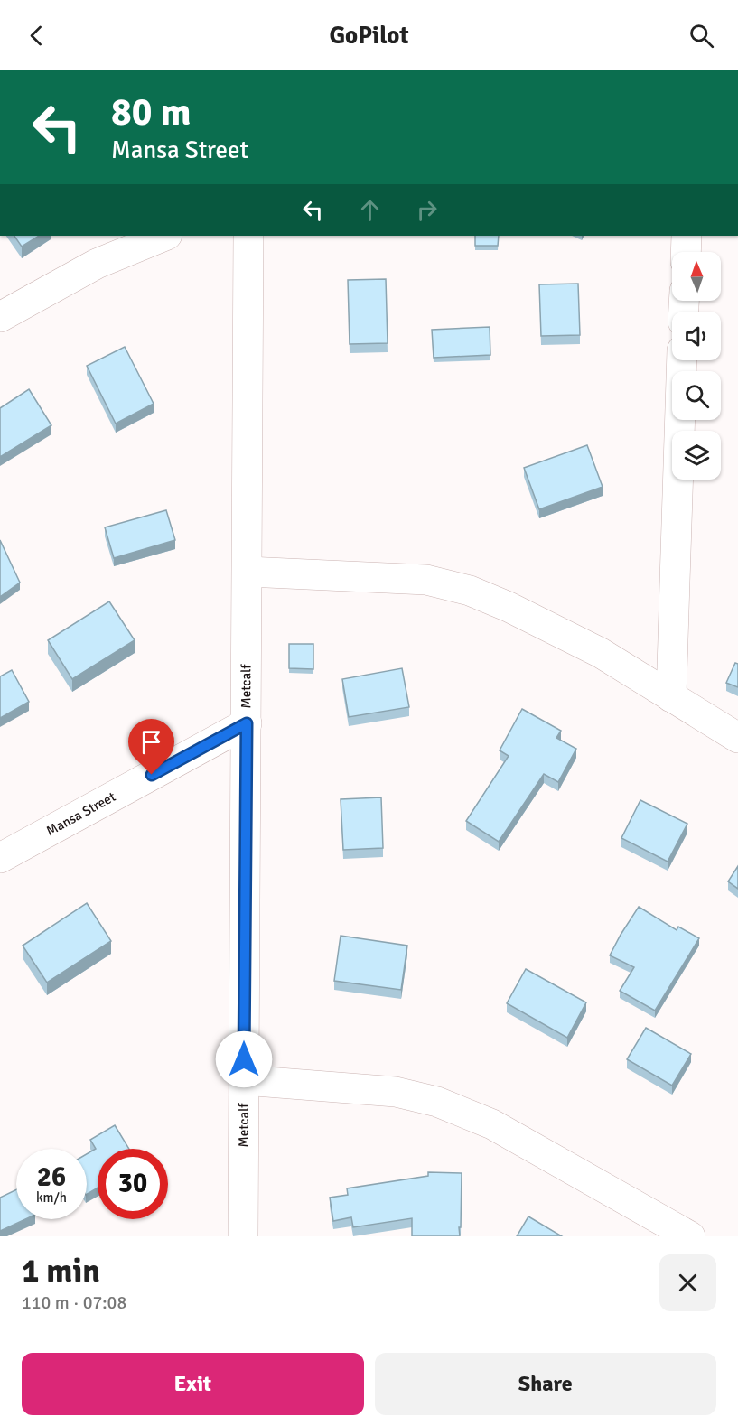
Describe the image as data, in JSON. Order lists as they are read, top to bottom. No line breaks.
{"streets":{"street":["Metcalf","Mansa Street"]},"crossings":[["Metcalf","Mansa Street"]],"north":"top","page":{"header":"GoPilot","turn":["80 m","Mansa Street"],"speed":"26 km/h","limit":"30","heading":["1 min","110 m · 07:08"],"buttons":["Exit","Share"]}}
